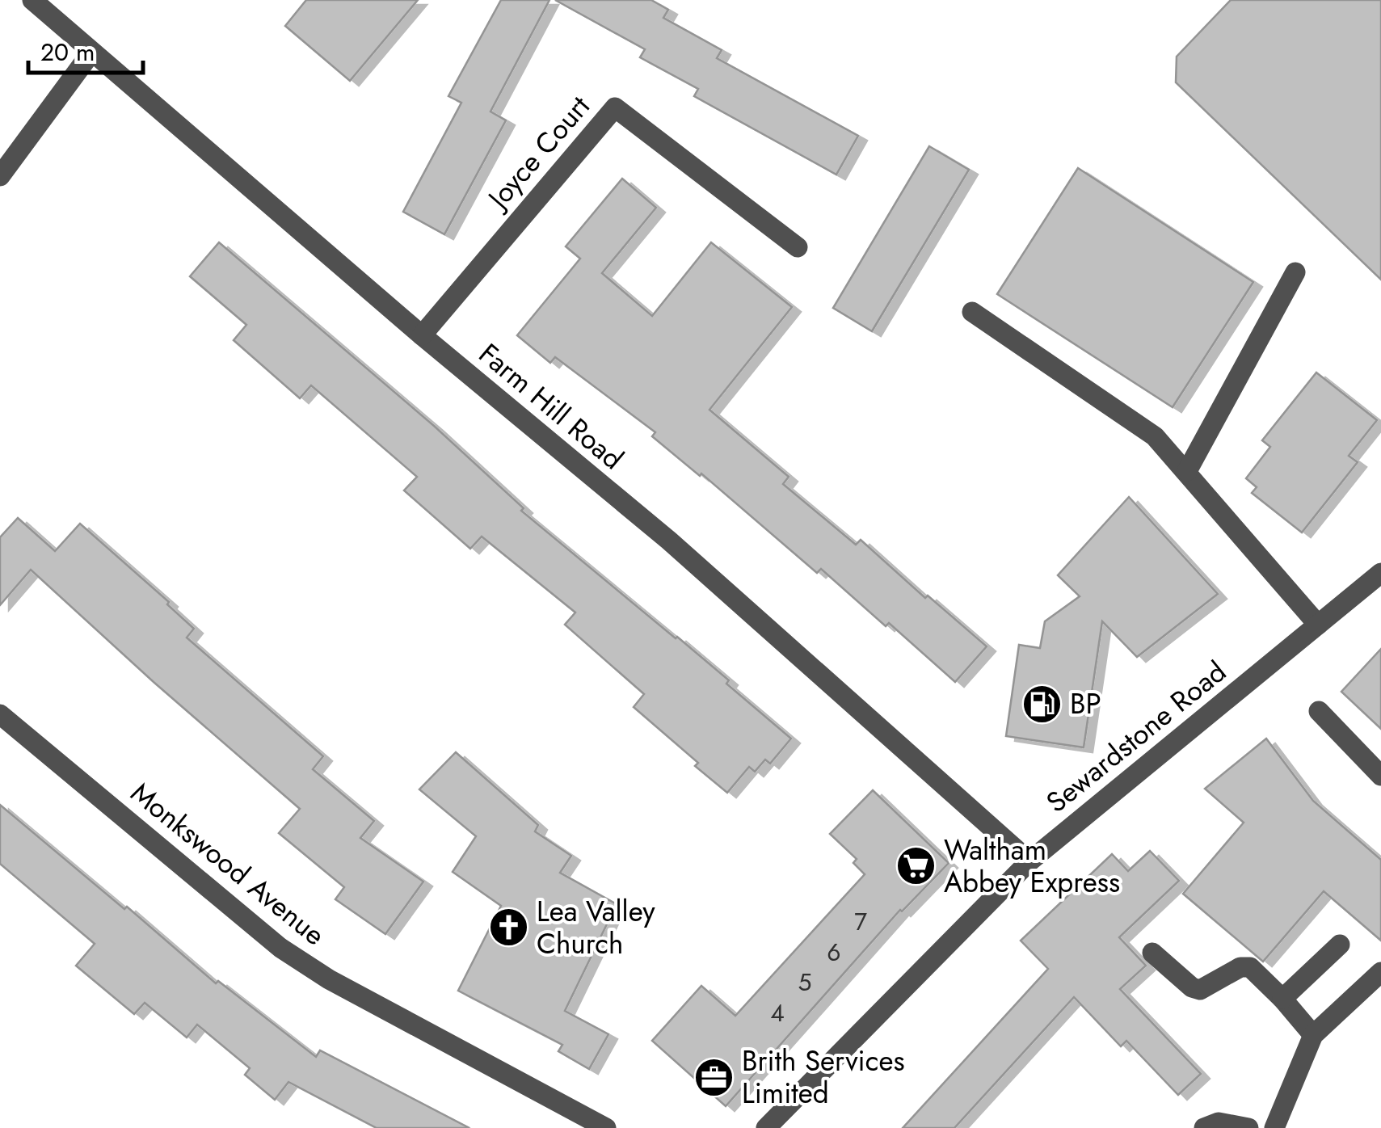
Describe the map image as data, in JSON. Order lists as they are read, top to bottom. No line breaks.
{"streets":{"street":["Joyce Court","Farm Hill Road","Sewardstone Road","Monkswood Avenue"]},"crossings":[["Joyce Court","Farm Hill Road"],["Farm Hill Road","Sewardstone Road"]],"places":{"fuel station":["BP"],"supermarket":["Waltham Abbey Express"],"church":["Lea Valley Church"],"office":["Brith Services Limited"]},"house_numbers":["7","6","5","4"],"scale_bar":"20 m"}
